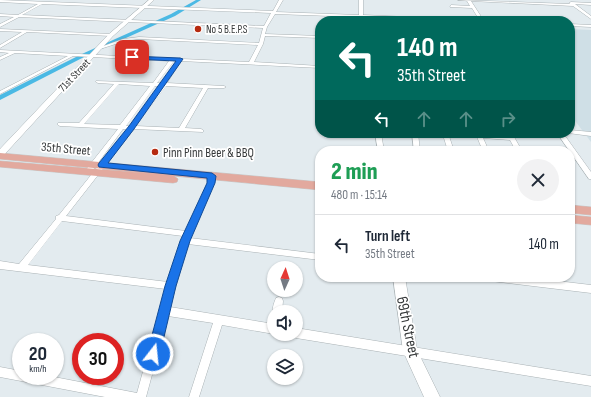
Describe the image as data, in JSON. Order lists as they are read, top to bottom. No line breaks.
{"streets":{"main road":["71st Street","35th Street","69th Street"]},"crossings":[["71st Street","35th Street"]],"places":["No 5 B.E.P.S","Pinn Pinn Beer & BBQ"],"north":"top","page":{"turn":["140 m","35th Street"],"heading":["2 min","480 m · 15:14"],"list":[{"name":"Turn left","note":"35th Street","value":"140 m"}],"speed":"20 km/h","limit":"30"}}
